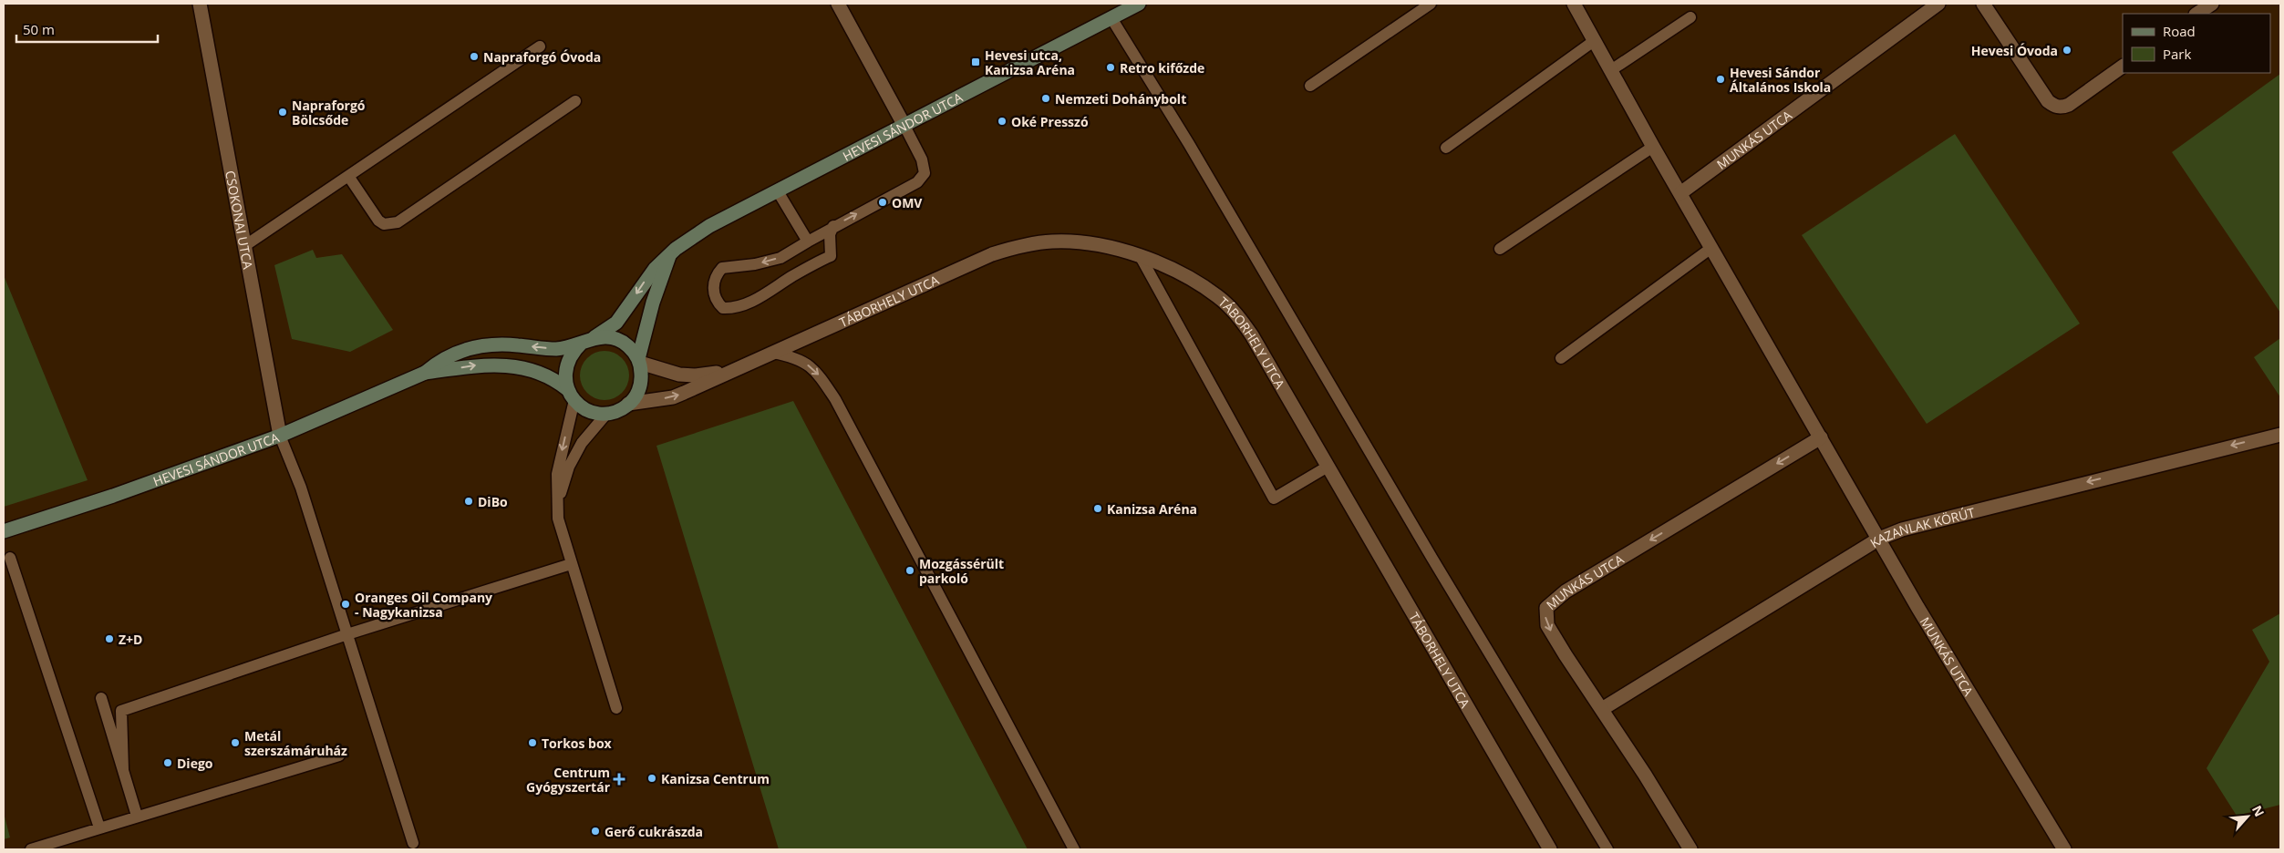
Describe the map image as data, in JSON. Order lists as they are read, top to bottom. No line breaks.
{"streets":{"main road":["HEVESI SÁNDOR UTCA"],"street":["MUNKÁS UTCA","CSOKONAI UTCA","TÁBORHELY UTCA","KAZANLAK KÖRÚT"]},"crossings":[["HEVESI SÁNDOR UTCA","CSOKONAI UTCA"],["HEVESI SÁNDOR UTCA","TÁBORHELY UTCA"],["MUNKÁS UTCA","KAZANLAK KÖRÚT"]],"one_way":["KAZANLAK KÖRÚT"],"places":{"other":["Hevesi Óvoda","Napraforgó Óvoda","Retro kifőzde","Hevesi Sándor Általános Iskola","Nemzeti Dohánybolt","Napraforgó Bölcsőde","Oké Presszó","OMV","DiBo","Kanizsa Aréna","Mozgássérült parkoló","Oranges Oil Company - Nagykanizsa","Z+D","Metál szerszámáruház","Torkos box","Diego","Kanizsa Centrum","Gerő cukrászda"],"transit":["Hevesi utca, Kanizsa Aréna"],"health":["Centrum Gyógyszertár"]},"legend":["Road","Park"],"scale_bar":"50 m","north":"top right"}
